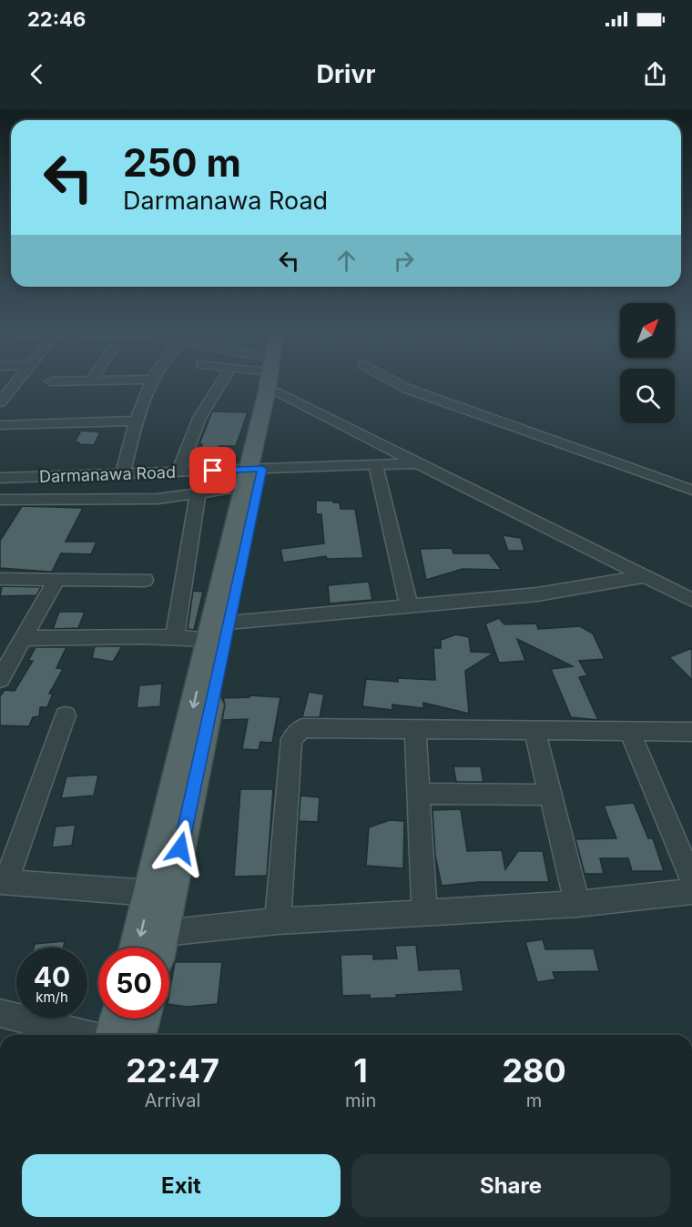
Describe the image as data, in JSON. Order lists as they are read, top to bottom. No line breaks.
{"streets":{"street":["Darmanawa Road"]},"north":"top right","page":{"status":"22:46","header":"Drivr","turn":["250 m","Darmanawa Road"],"speed":"40 km/h","limit":"50","eta":["22:47","Arrival","1","min","280","m"],"buttons":["Exit","Share"]}}
